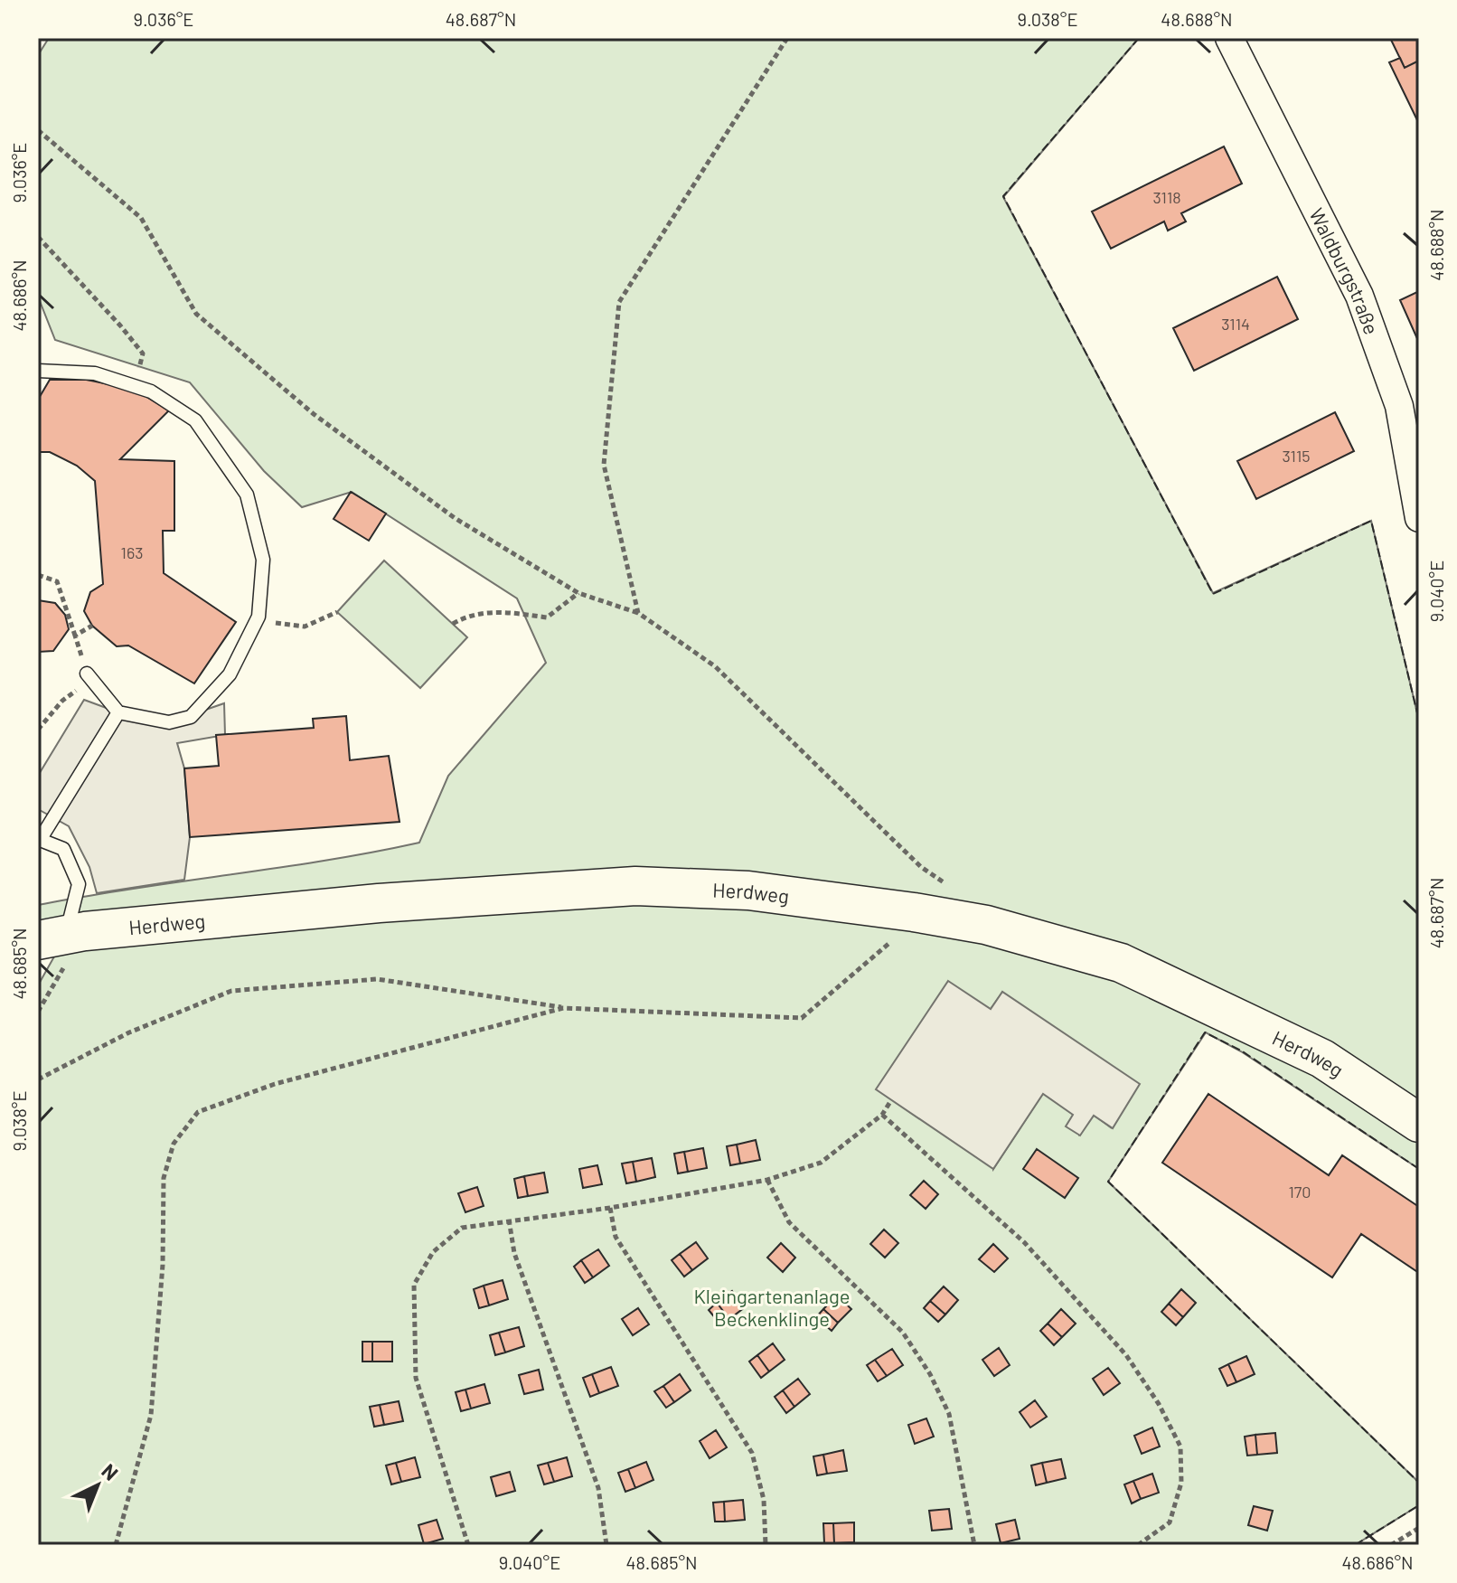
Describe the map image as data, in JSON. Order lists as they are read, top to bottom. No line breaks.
{"streets":{"street":["Waldburgstraße","Herdweg"]},"parks":["Kleingartenanlage Beckenklinge"],"house_numbers":["3118","3114","3115","163","170"],"north":"top right","coordinates":["9.036°E","48.687°N","9.038°E","48.688°N","48.686°N","9.040°E","48.685°N"]}
